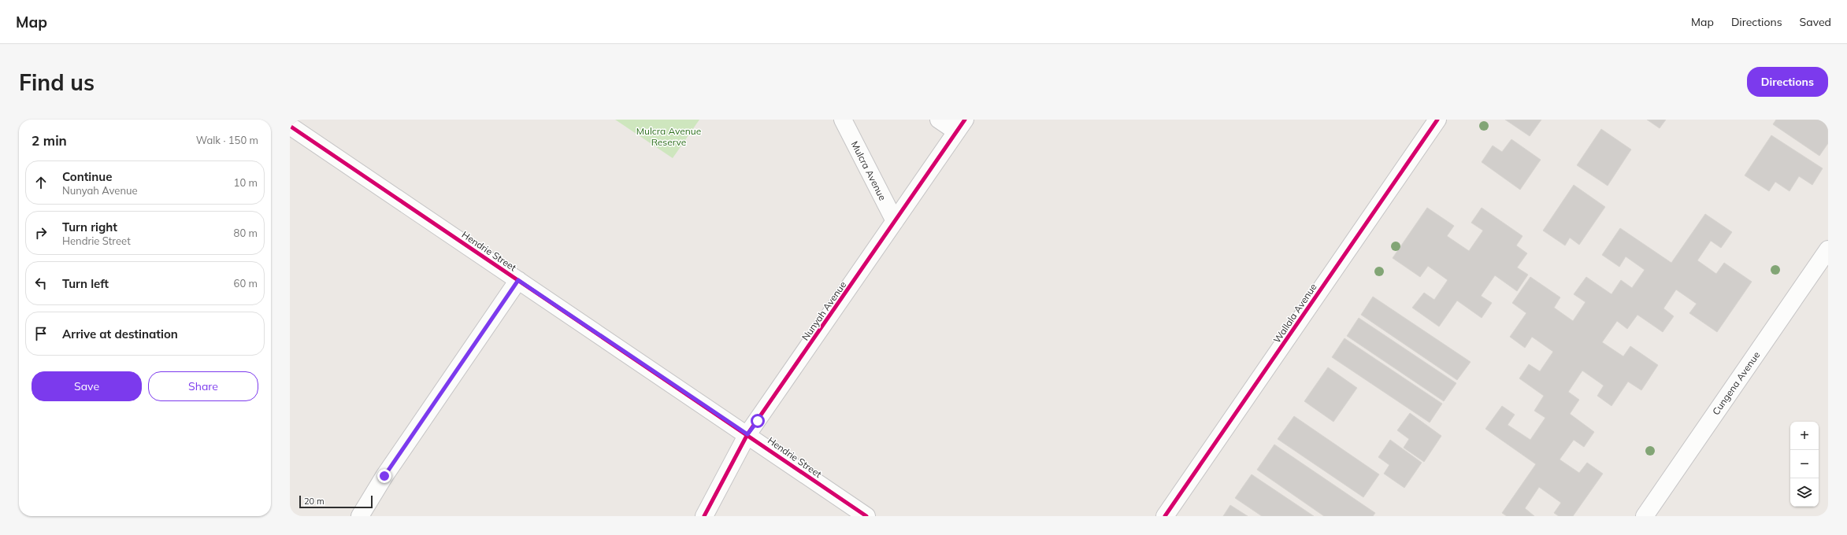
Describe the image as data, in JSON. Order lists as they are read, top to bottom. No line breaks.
{"streets":{"street":["Mulcra Avenue","Hendrie Street","Nunyah Avenue","Wallala Avenue","Cungena Avenue"]},"crossings":[["Mulcra Avenue","Nunyah Avenue"],["Hendrie Street","Nunyah Avenue"]],"parks":["Mulcra Avenue Reserve"],"scale_bar":"20 m","page":{"header":"Map","nav":["Map","Directions","Saved"],"buttons":["Directions",["Save","Share"]],"title":"Find us","heading":["2 min","Walk · 150 m"],"list":[["Continue","Nunyah Avenue","10 m"],["Turn right","Hendrie Street","80 m"],["Turn left","60 m"],"Arrive at destination"],"map_buttons":["+","−"],"scale":"20 m"}}
